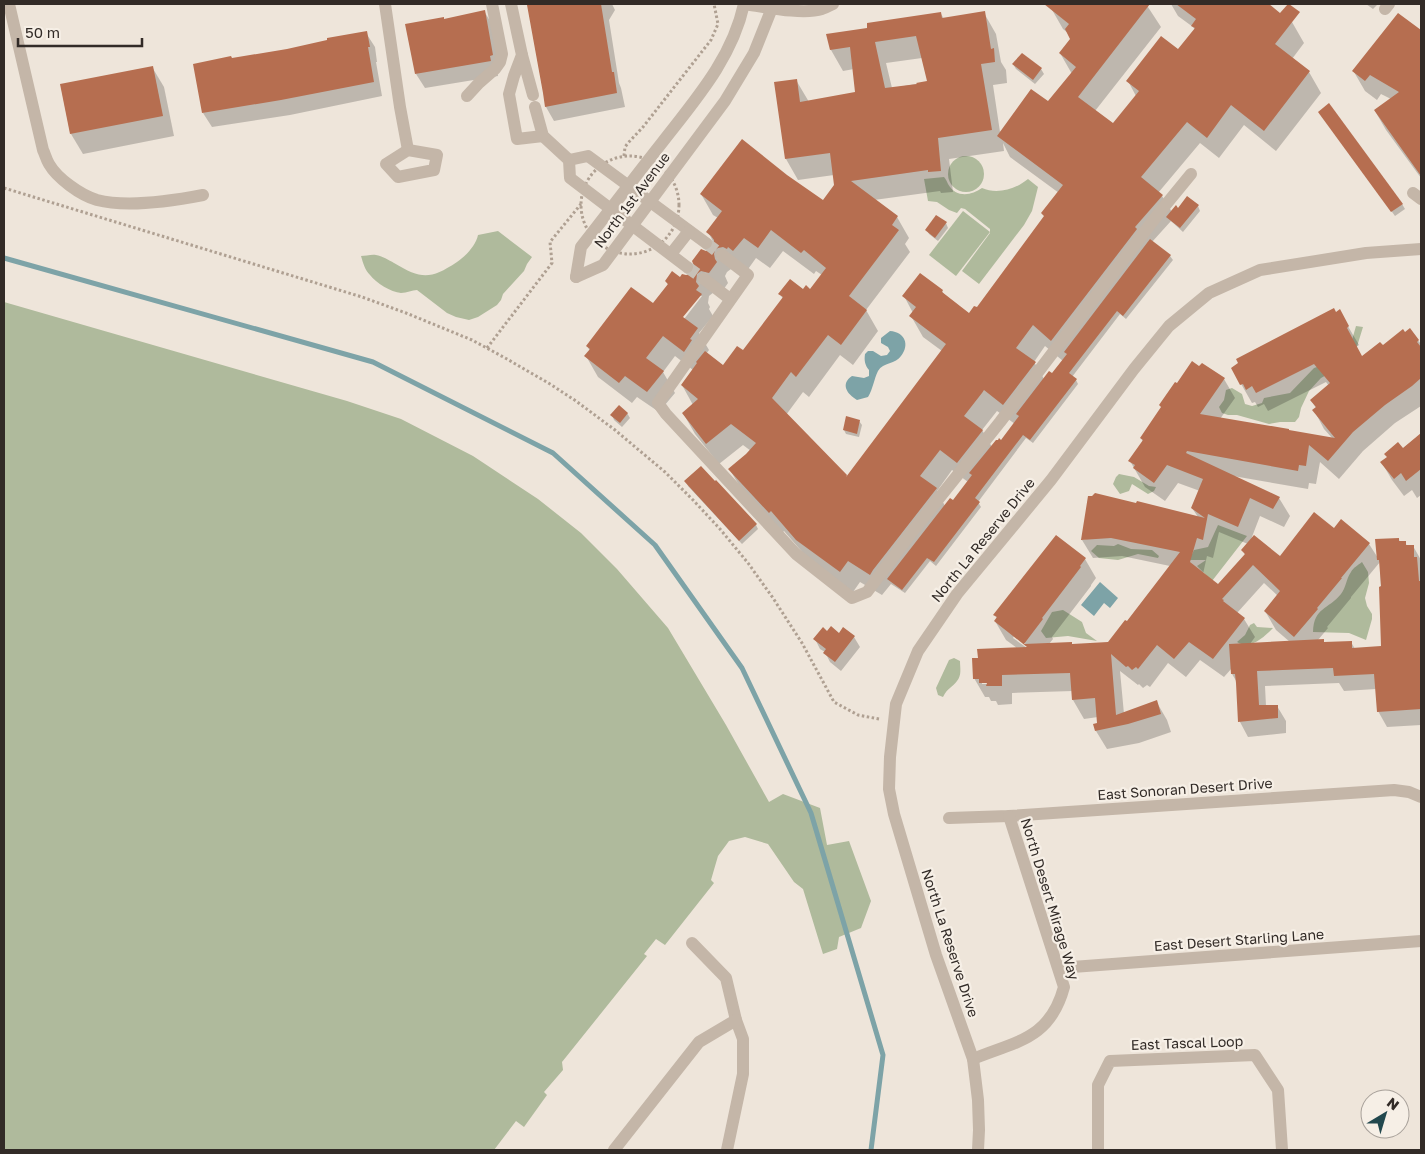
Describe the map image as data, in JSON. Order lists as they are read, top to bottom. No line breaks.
{"streets":{"street":["North 1st Avenue","North La Reserve Drive","East Sonoran Desert Drive","North Desert Mirage Way","East Desert Starling Lane","East Tascal Loop"]},"crossings":[["North La Reserve Drive","North Desert Mirage Way"],["East Sonoran Desert Drive","North Desert Mirage Way"],["North Desert Mirage Way","East Desert Starling Lane"]],"scale_bar":"50 m","north":"top right"}
